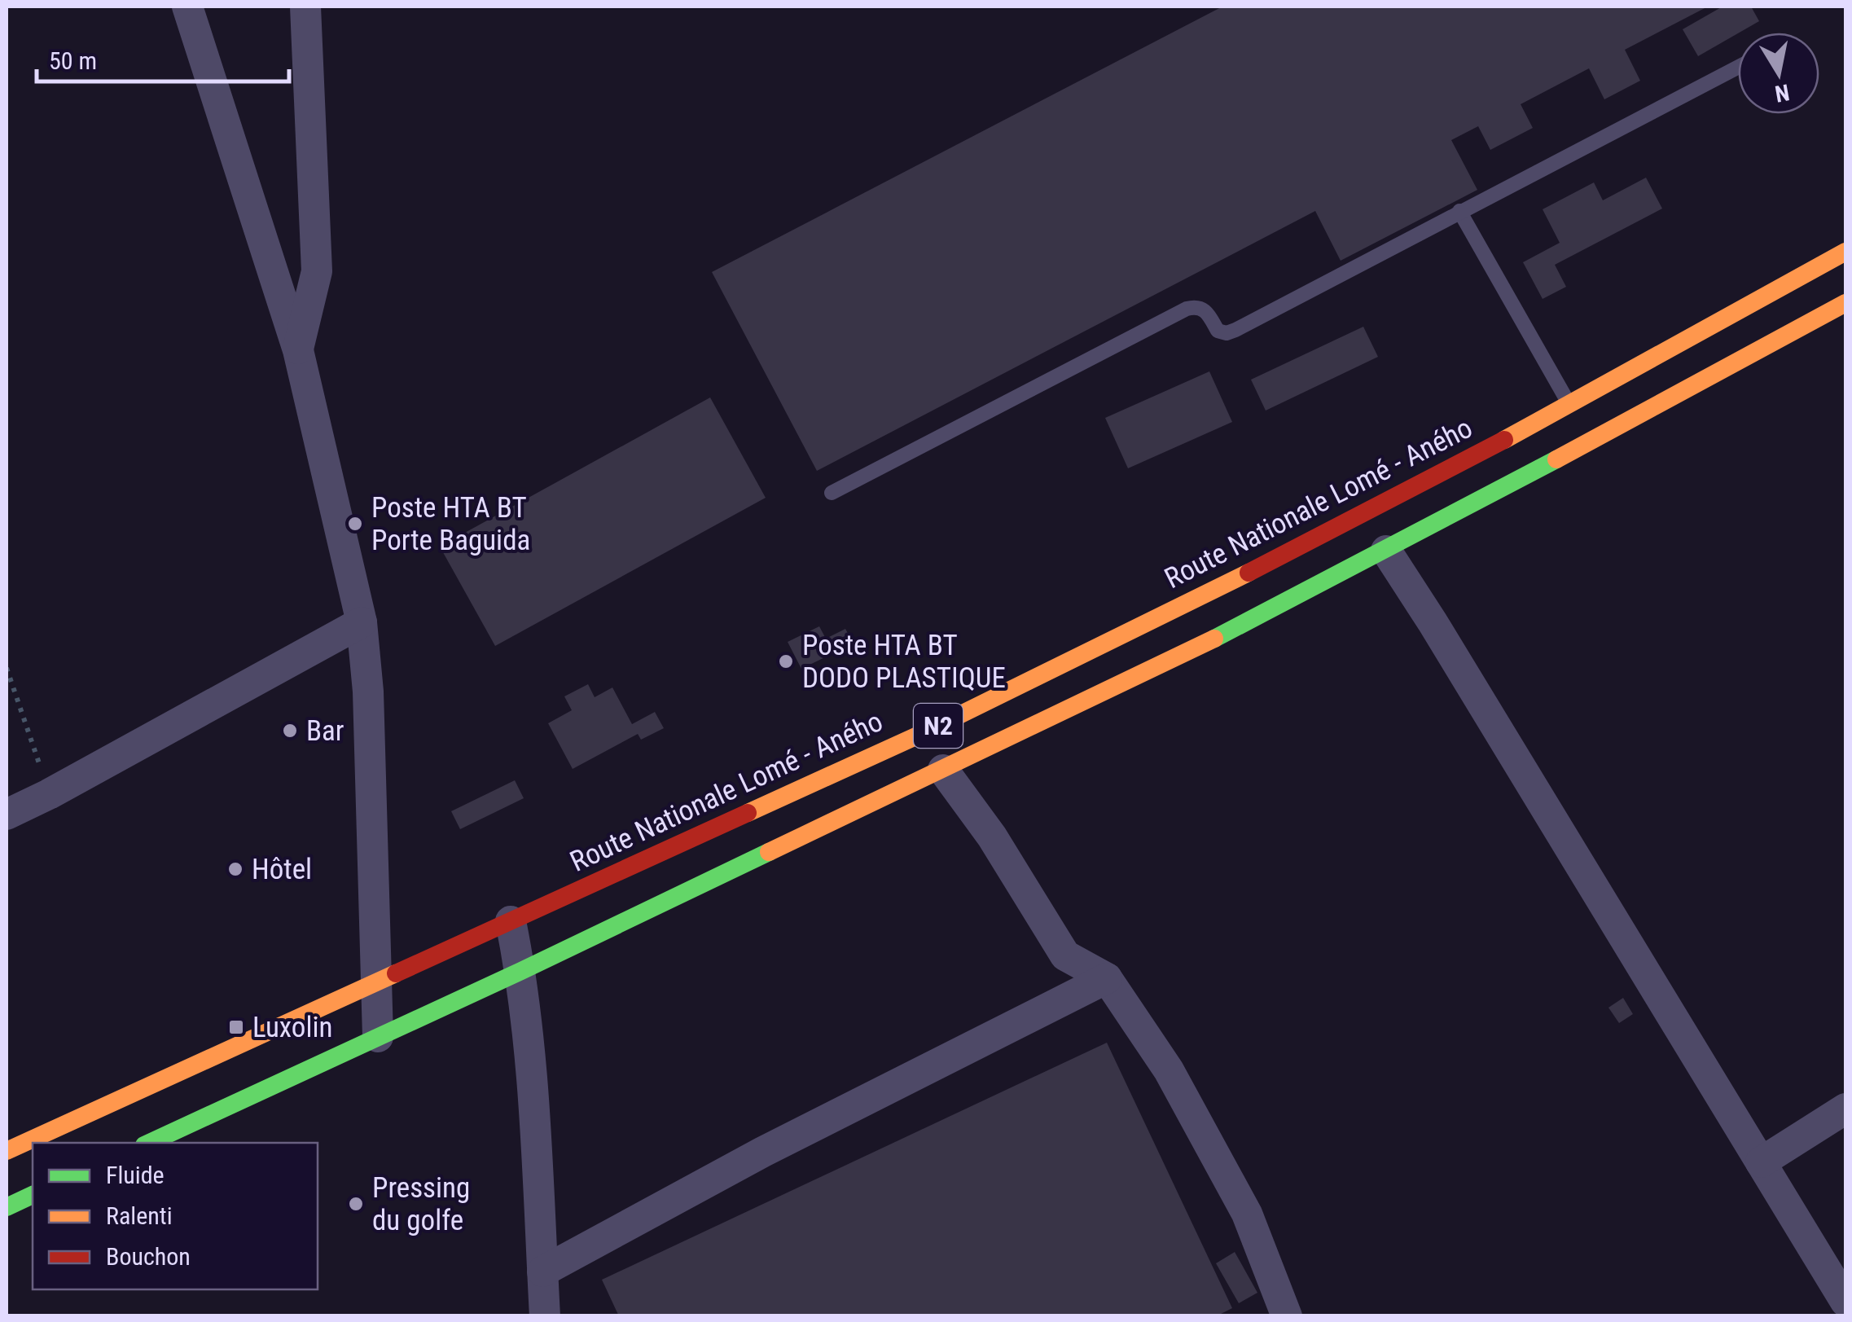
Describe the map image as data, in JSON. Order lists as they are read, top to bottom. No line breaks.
{"streets":{"highway":["Route Nationale Lomé - Aného","N2"]},"places":{"other":["Poste HTA BT Porte Baguida","Poste HTA BT DODO PLASTIQUE","Bar","Hôtel","Pressing du golfe"],"transit":["Luxolin"]},"legend":["Fluide","Ralenti","Bouchon"],"scale_bar":"50 m","north":"bottom"}
